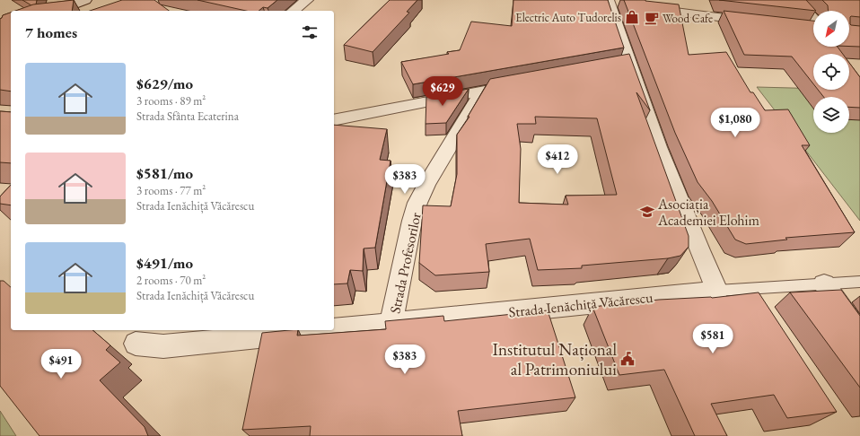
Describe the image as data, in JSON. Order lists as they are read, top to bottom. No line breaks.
{"streets":{"street":["Strada Profesorilor","Strada Ienăchiță Văcărescu"]},"crossings":[["Strada Profesorilor","Strada Ienăchiță Văcărescu"]],"places":{"shop":["Electric Auto Tudorelis"],"cafe":["Wood Cafe"],"school or university":["Asociația Academiei Elohim"],"public building":["Institutul Național al Patrimoniului"]},"north":"bottom left","page":{"heading":"7 homes","list":[{"name":"$629/mo","note":"3 rooms · 89 m² · Strada Sfânta Ecaterina"},{"name":"$581/mo","note":"3 rooms · 77 m² · Strada Ienăchiță Văcărescu"},{"name":"$491/mo","note":"2 rooms · 70 m² · Strada Ienăchiță Văcărescu"}],"price":["$629","$1,080","$412","$383","$581","$383","$491"]}}
